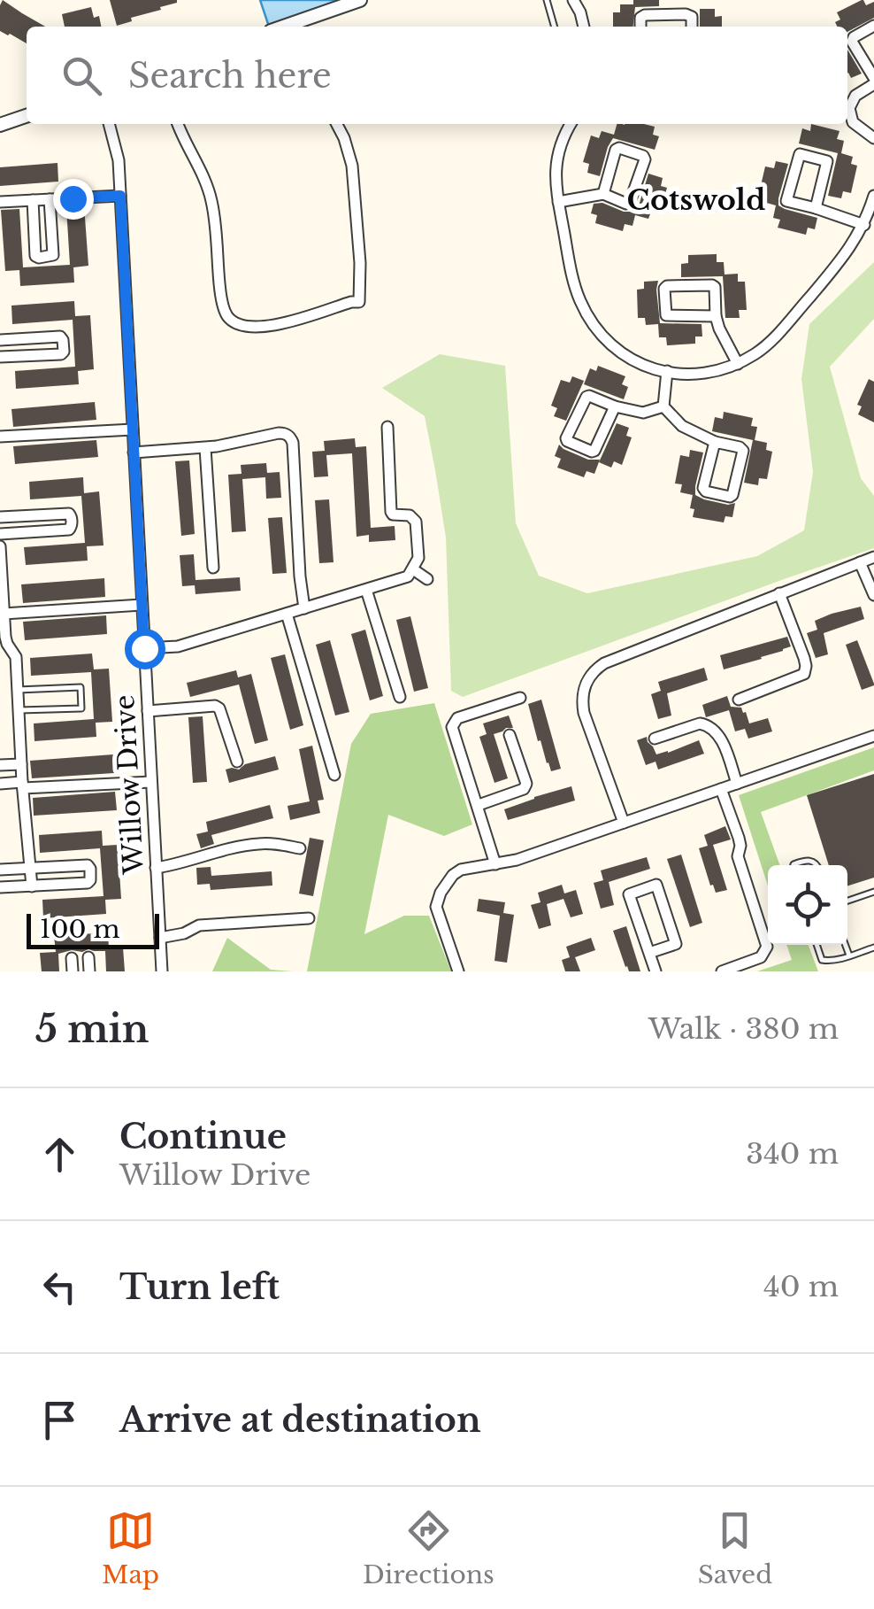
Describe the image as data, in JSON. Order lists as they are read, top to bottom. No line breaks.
{"streets":{"street":["Willow Drive"]},"districts":["Cotswold"],"scale_bar":"100 m","page":{"search":"Search here","scale":"100 m","heading":["5 min","Walk · 380 m"],"list":[["Continue","Willow Drive","340 m"],["Turn left","40 m"],"Arrive at destination"],"nav":["Map","Directions","Saved"]}}
